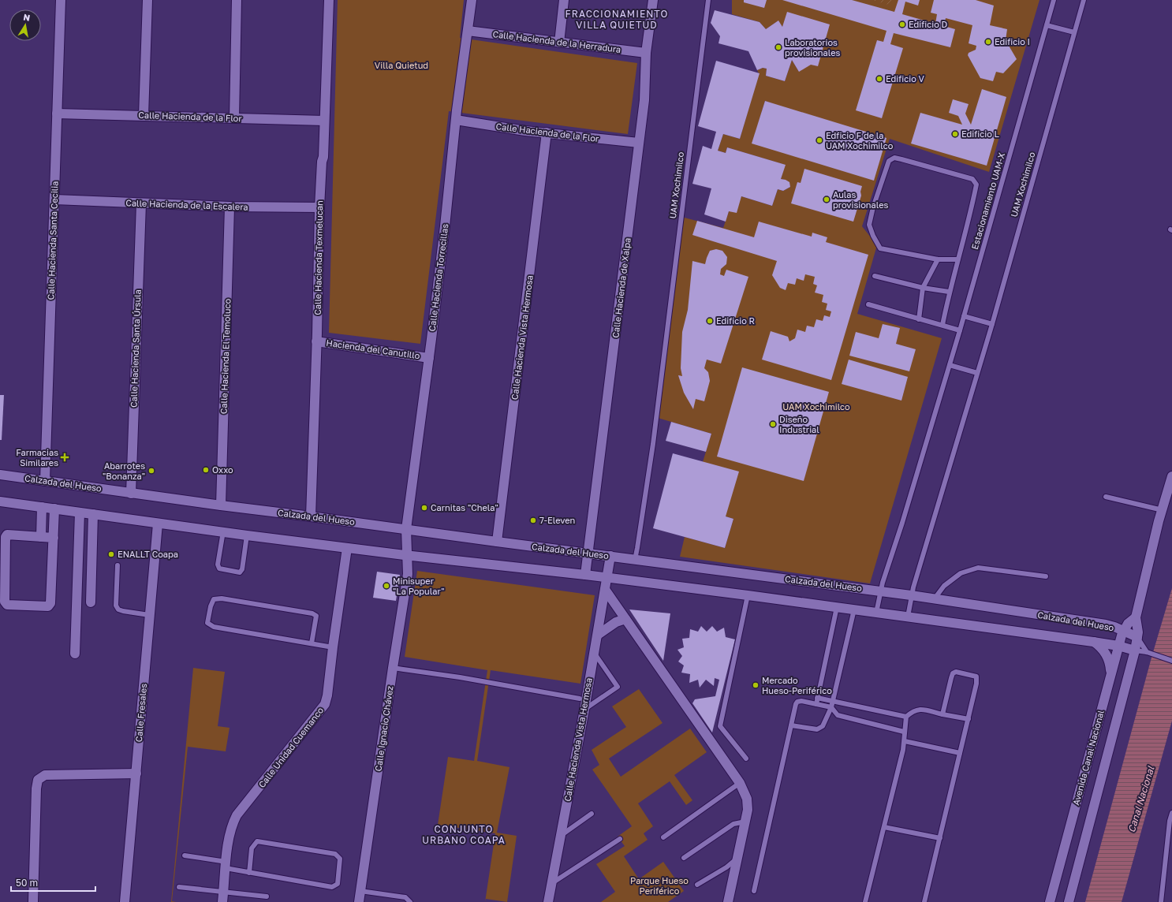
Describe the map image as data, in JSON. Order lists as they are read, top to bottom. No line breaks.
{"streets":{"street":["Calle Hacienda de la Herradura","Calle Hacienda de la Flor","Calle Hacienda de la Escalera","Calle Hacienda Santa Cecilia","Calle Hacienda Texmelucan","Calle Hacienda Torrecillas","Calle Hacienda de Xalpa","Calle Hacienda Vista Hermosa","Calle Hacienda Santa Úrsula","Hacienda del Canutillo","Calle Hacienda El Temoluco","Calzada del Hueso","Calle Fresales","Calle Ignacio Chávez","Calle Unidad Cuemanco","Avenida Canal Nacional"],"lane":["UAM Xochimilco","Estacionamiento UAM-X"]},"crossings":[["Calle Hacienda de la Herradura","Calle Hacienda Torrecillas"],["Calle Hacienda de la Herradura","Calle Hacienda de Xalpa"],["Calle Hacienda de la Flor","Calle Hacienda Santa Cecilia"],["Calle Hacienda de la Flor","Calle Hacienda Texmelucan"],["Calle Hacienda de la Flor","Calle Hacienda Torrecillas"],["Calle Hacienda de la Flor","Calle Hacienda de Xalpa"],["Calle Hacienda de la Flor","Calle Hacienda Vista Hermosa"],["UAM Xochimilco","Calzada del Hueso"],["Calle Hacienda de la Escalera","Calle Hacienda Santa Cecilia"],["Calle Hacienda de la Escalera","Calle Hacienda Texmelucan"],["Calle Hacienda de la Escalera","Calle Hacienda Santa Úrsula"],["Calle Hacienda de la Escalera","Calle Hacienda El Temoluco"],["Calle Hacienda Santa Cecilia","Calzada del Hueso"],["Calle Hacienda Texmelucan","Hacienda del Canutillo"],["Calle Hacienda Texmelucan","Calzada del Hueso"],["Calle Hacienda Torrecillas","Hacienda del Canutillo"],["Calle Hacienda Torrecillas","Calzada del Hueso"],["Calle Hacienda Torrecillas","Calle Ignacio Chávez"],["Calle Hacienda de Xalpa","Calzada del Hueso"],["Calle Hacienda Vista Hermosa","Calzada del Hueso"],["Calle Hacienda Santa Úrsula","Calzada del Hueso"],["Calle Hacienda El Temoluco","Calzada del Hueso"],["Calzada del Hueso","Calle Fresales"],["Calzada del Hueso","Calle Ignacio Chávez"],["Calzada del Hueso","Calle Unidad Cuemanco"],["Calzada del Hueso","Avenida Canal Nacional"]],"districts":["FRACCIONAMIENTO VILLA QUIETUD","CONJUNTO URBANO COAPA"],"water":["Canal Nacional"],"parks":["Villa Quietud","UAM Xochimilco","Parque Hueso Periférico"],"places":{"other":["Edificio D","Edificio I","Laboratorios provisionales","Edificio V","Edificio L","Edficio F de la UAM Xochimilco","Aulas provisionales","Edificio R","Diseño Industrial","Oxxo","Abarrotes \"Bonanza\"","Carnitas \"Chela\"","7-Eleven","ENALLT Coapa","Minisuper \"La Popular\"","Mercado Hueso-Periférico"],"health":["Farmacias Similares"]},"scale_bar":"50 m","north":"top"}
